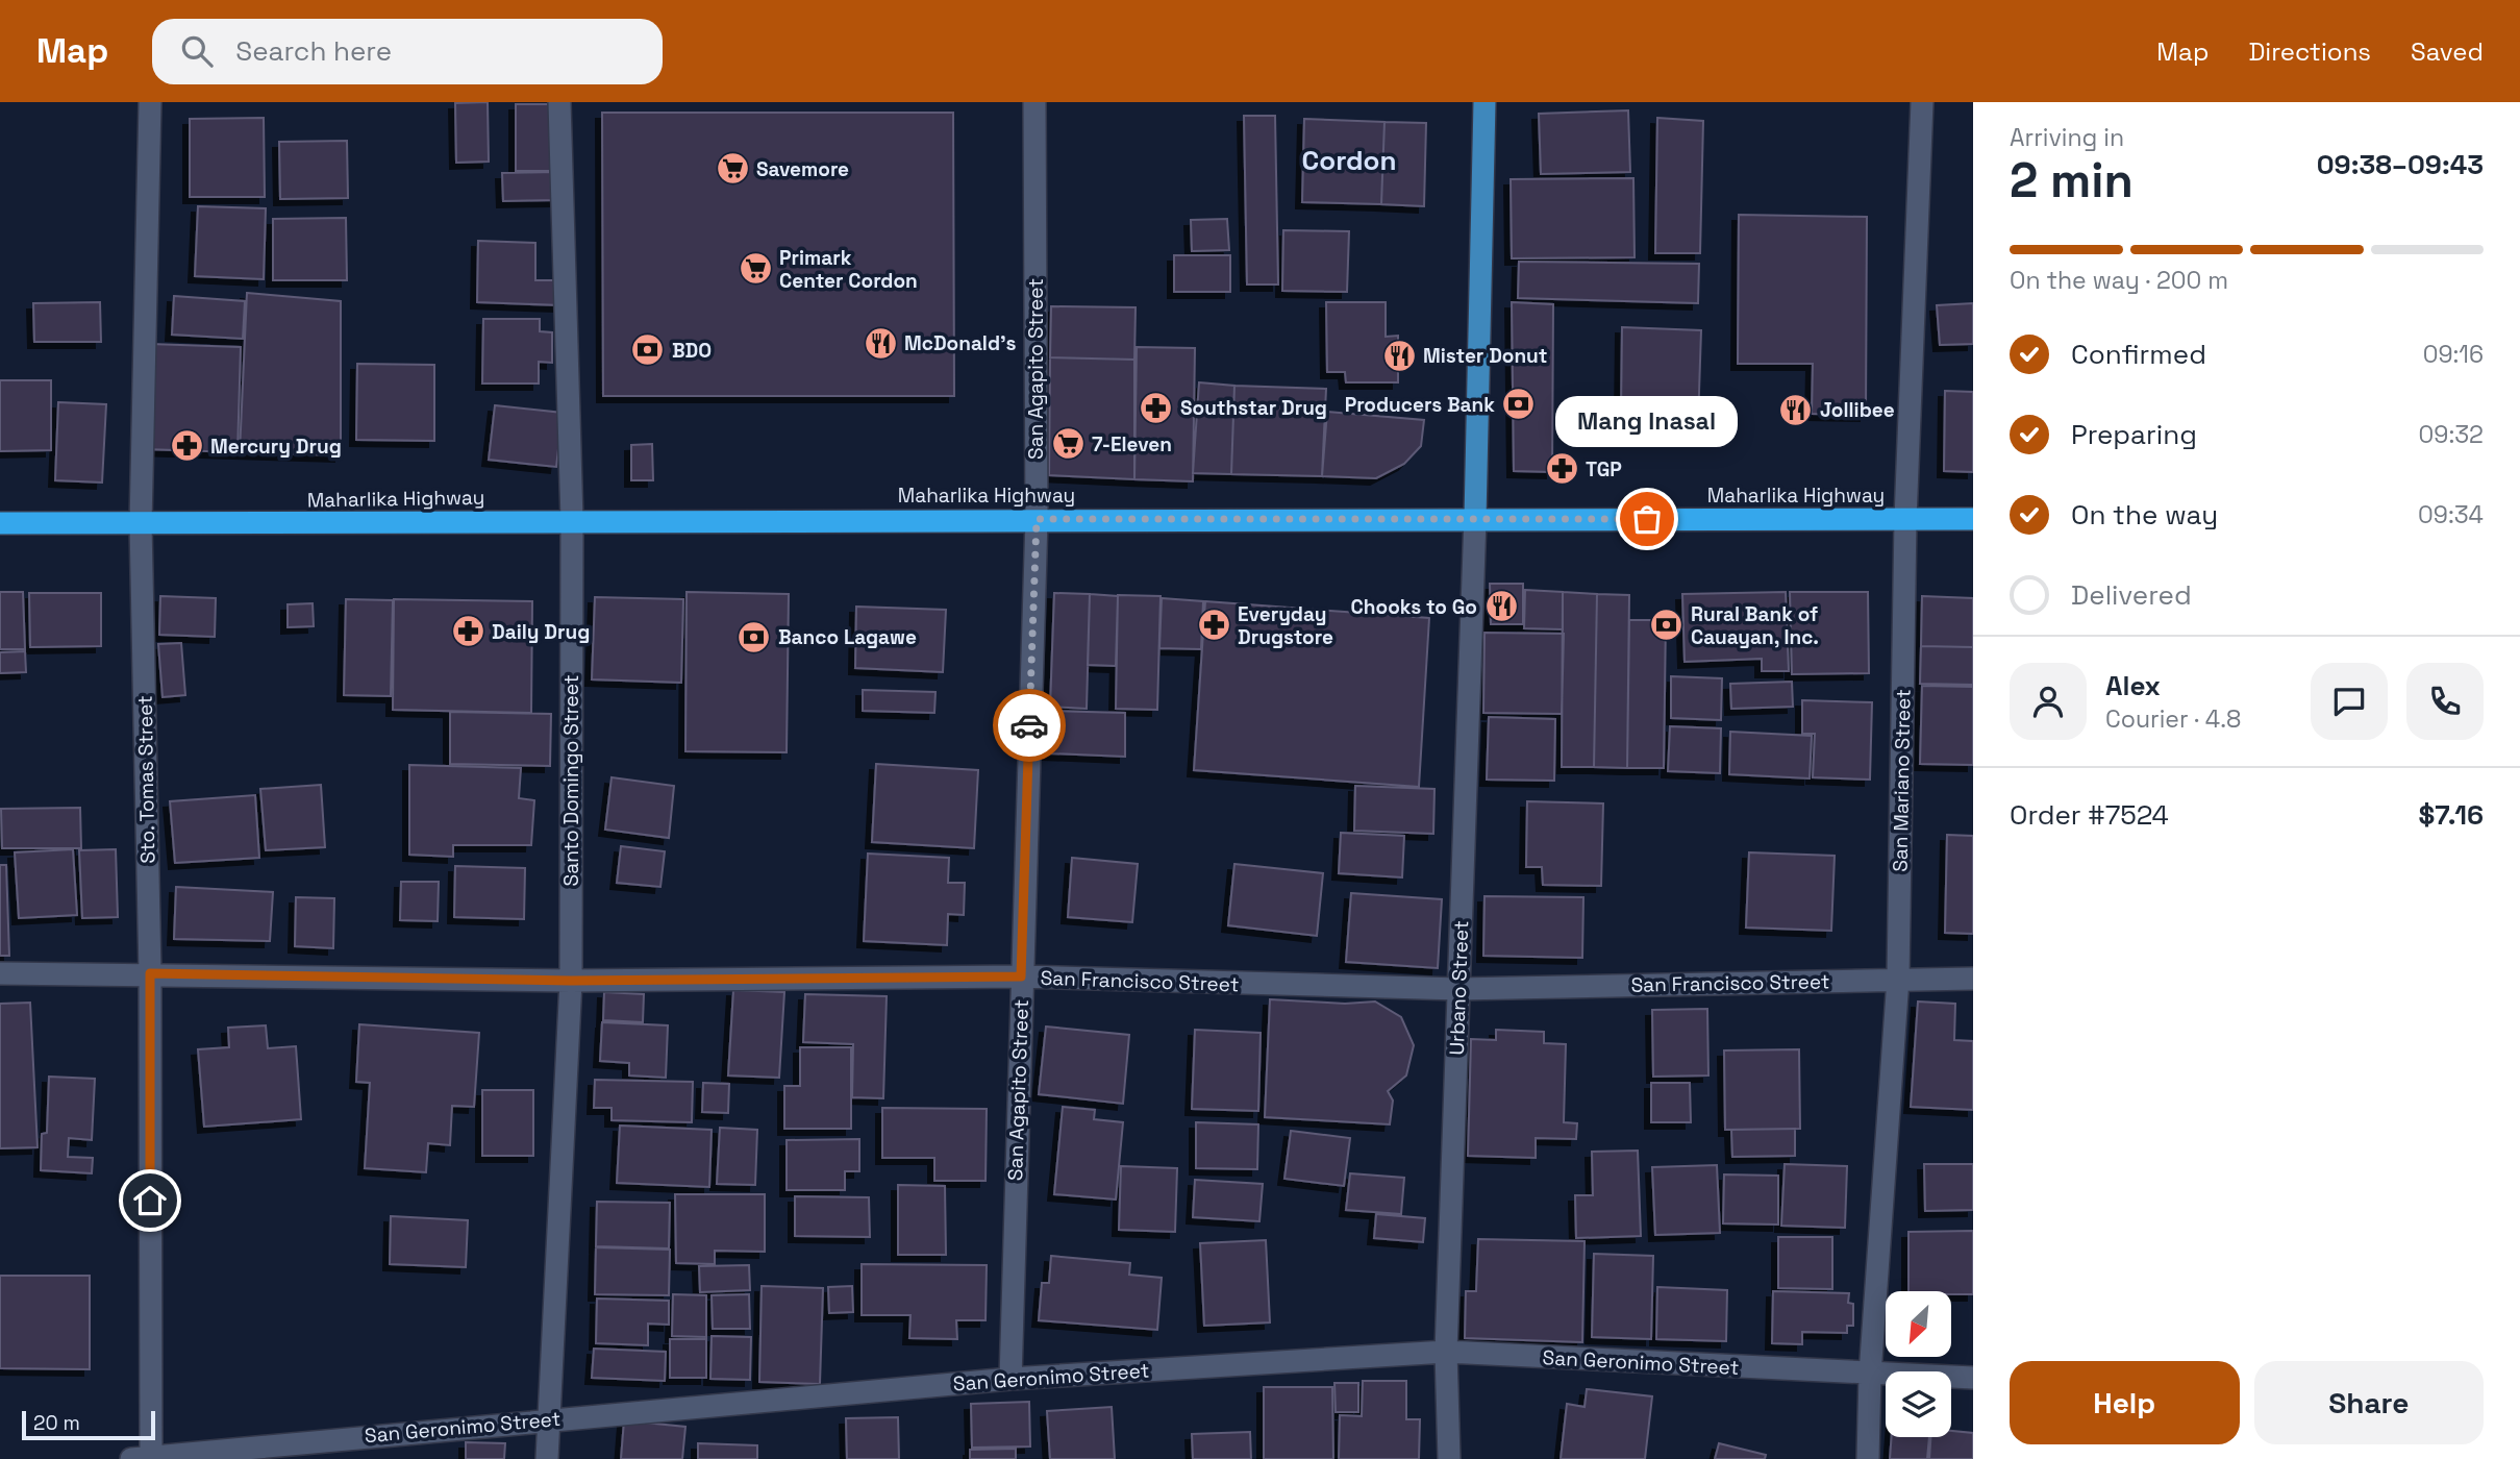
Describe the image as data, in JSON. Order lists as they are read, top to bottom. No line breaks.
{"streets":{"highway":["Maharlika Highway"],"street":["San Agapito Street","Sto. Tomas Street","Santo Domingo Street","San Mariano Street","San Francisco Street","Urbano Street","San Geronimo Street"]},"crossings":[["San Agapito Street","Maharlika Highway"],["San Agapito Street","San Francisco Street"],["San Agapito Street","San Geronimo Street"],["Maharlika Highway","Sto. Tomas Street"],["Maharlika Highway","Santo Domingo Street"],["Maharlika Highway","San Mariano Street"],["Maharlika Highway","Urbano Street"],["Sto. Tomas Street","San Francisco Street"],["Sto. Tomas Street","San Geronimo Street"],["Santo Domingo Street","San Francisco Street"],["Santo Domingo Street","San Geronimo Street"],["San Mariano Street","San Francisco Street"],["San Mariano Street","San Geronimo Street"],["San Francisco Street","Urbano Street"],["Urbano Street","San Geronimo Street"]],"districts":["Cordon"],"places":{"supermarket":["Savemore","Primark Center Cordon","7-Eleven"],"restaurant":["McDonald's","Mister Donut","Jollibee","Chooks to Go"],"bank":["BDO","Producers Bank","Rural Bank of Cauayan, Inc.","Banco Lagawe"],"pharmacy":["Southstar Drug","Mercury Drug","TGP","Everyday Drugstore","Daily Drug"],"other":["Mang Inasal"]},"scale_bar":"20 m","north":"bottom left","page":{"header":"Map","search":"Search here","nav":["Map","Directions","Saved"],"heading":["2 min","Arriving in","09:38–09:43"],"panel":["Alex","Courier · 4.8","Order #7524","$7.16"],"bar":"On the way · 200 m","list":[["Confirmed","09:16"],["Preparing","09:32"],["On the way","09:34"],"Delivered"],"bubble":"Mang Inasal","buttons":["Help","Share"],"scale":"20 m"}}
